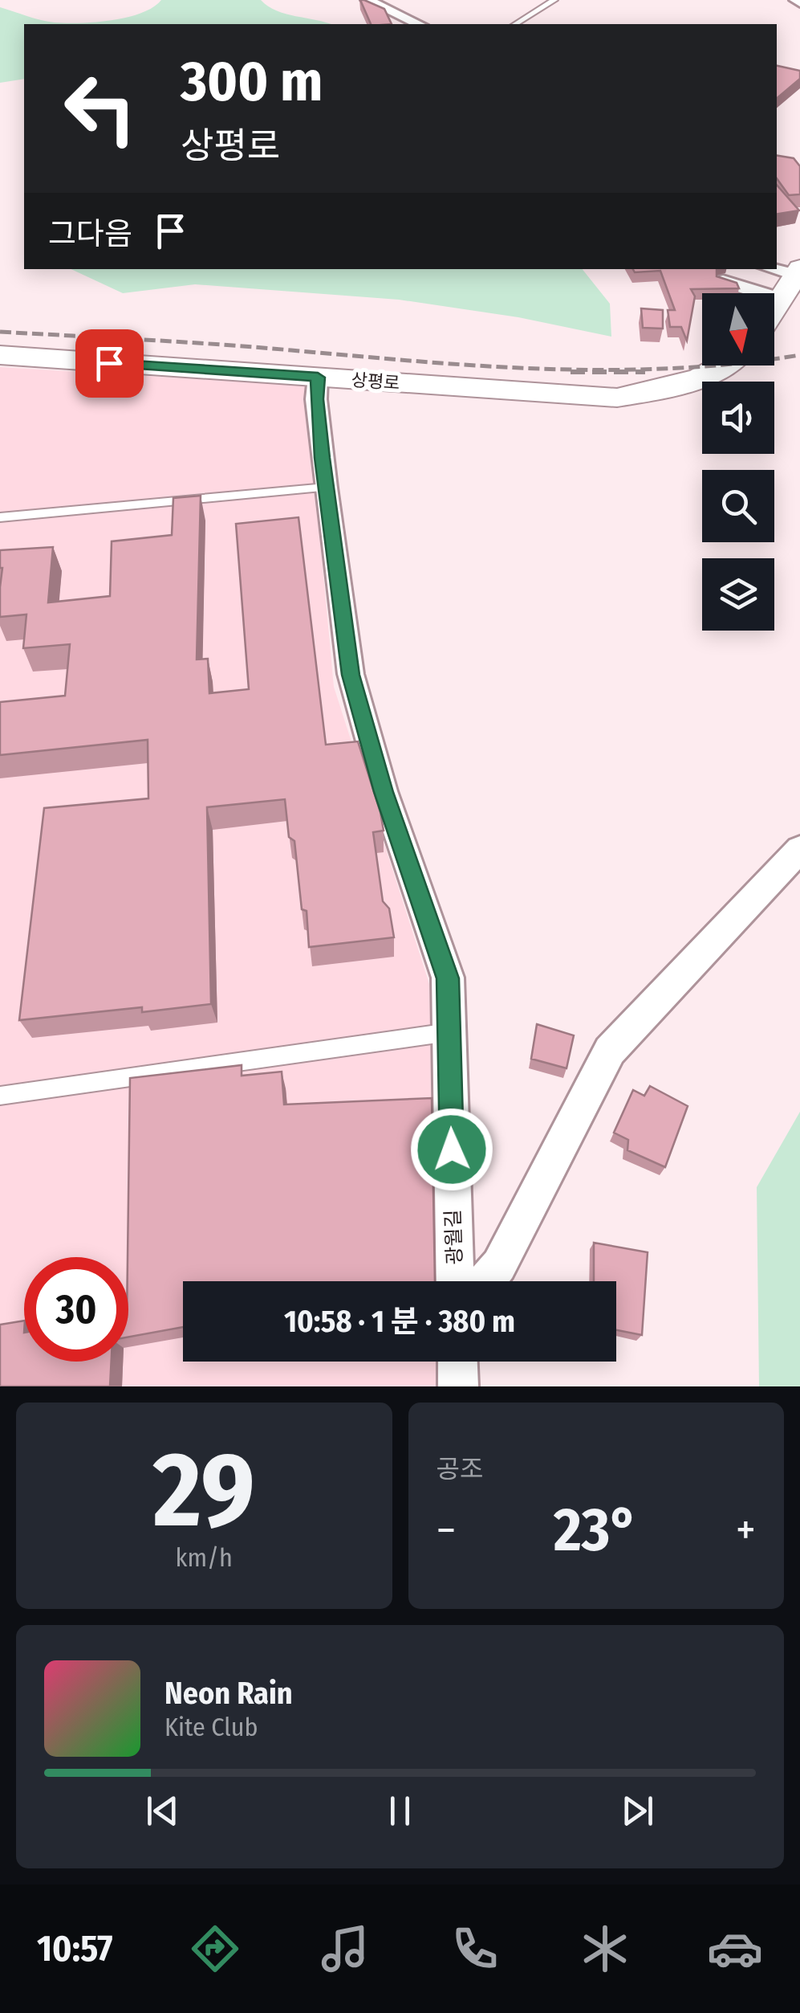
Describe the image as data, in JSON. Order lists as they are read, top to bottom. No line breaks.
{"streets":{"main road":["상평로"],"street":["광월길"]},"crossings":[["상평로","광월길"]],"north":"bottom","page":{"turn":["300 m","상평로"],"then":"그다음","limit":"30","trip":"10:58 · 1 분 · 380 m","tile":[["29","km/h"],"공조"],"heat":["−","23°","+"],"song":["Neon Rain","Kite Club"],"tabs":"10:57"}}
